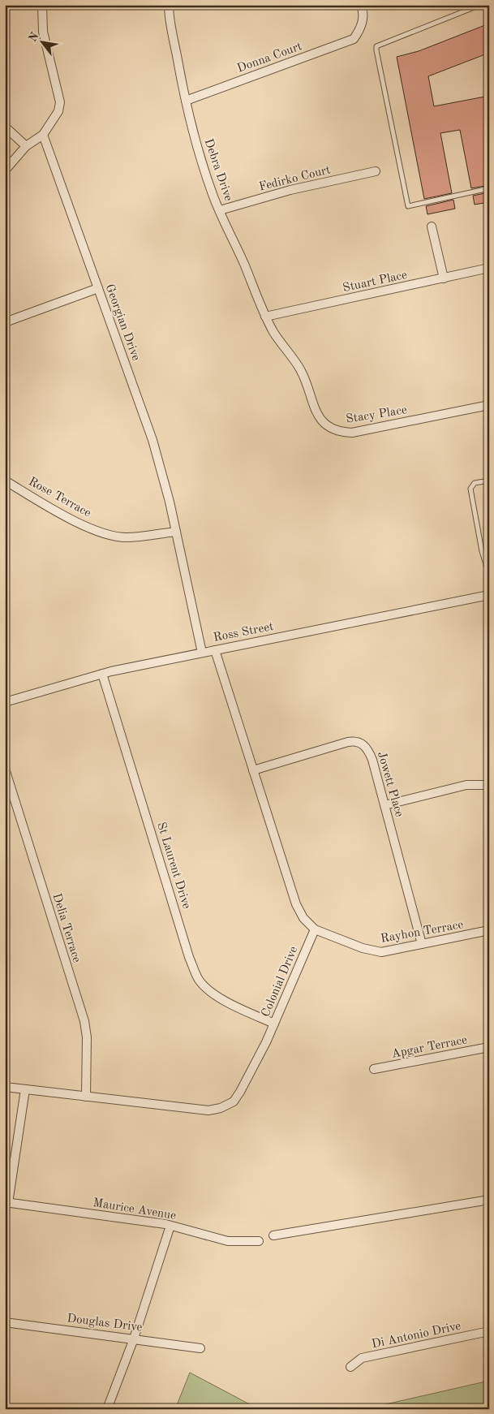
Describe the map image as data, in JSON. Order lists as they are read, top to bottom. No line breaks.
{"streets":{"street":["Donna Court","Debra Drive","Fedirko Court","Stuart Place","Georgian Drive","Stacy Place","Rose Terrace","Ross Street","Jowett Place","St Laurent Drive","Delia Terrace","Rayhon Terrace","Colonial Drive","Apgar Terrace","Maurice Avenue","Douglas Drive","Di Antonio Drive"]},"crossings":[["Donna Court","Debra Drive"],["Debra Drive","Fedirko Court"],["Debra Drive","Stuart Place"],["Debra Drive","Stacy Place"],["Georgian Drive","Rose Terrace"],["Georgian Drive","Ross Street"],["Ross Street","St Laurent Drive"],["Jowett Place","Rayhon Terrace"],["St Laurent Drive","Colonial Drive"],["Delia Terrace","Colonial Drive"],["Rayhon Terrace","Colonial Drive"]],"north":"top left"}
